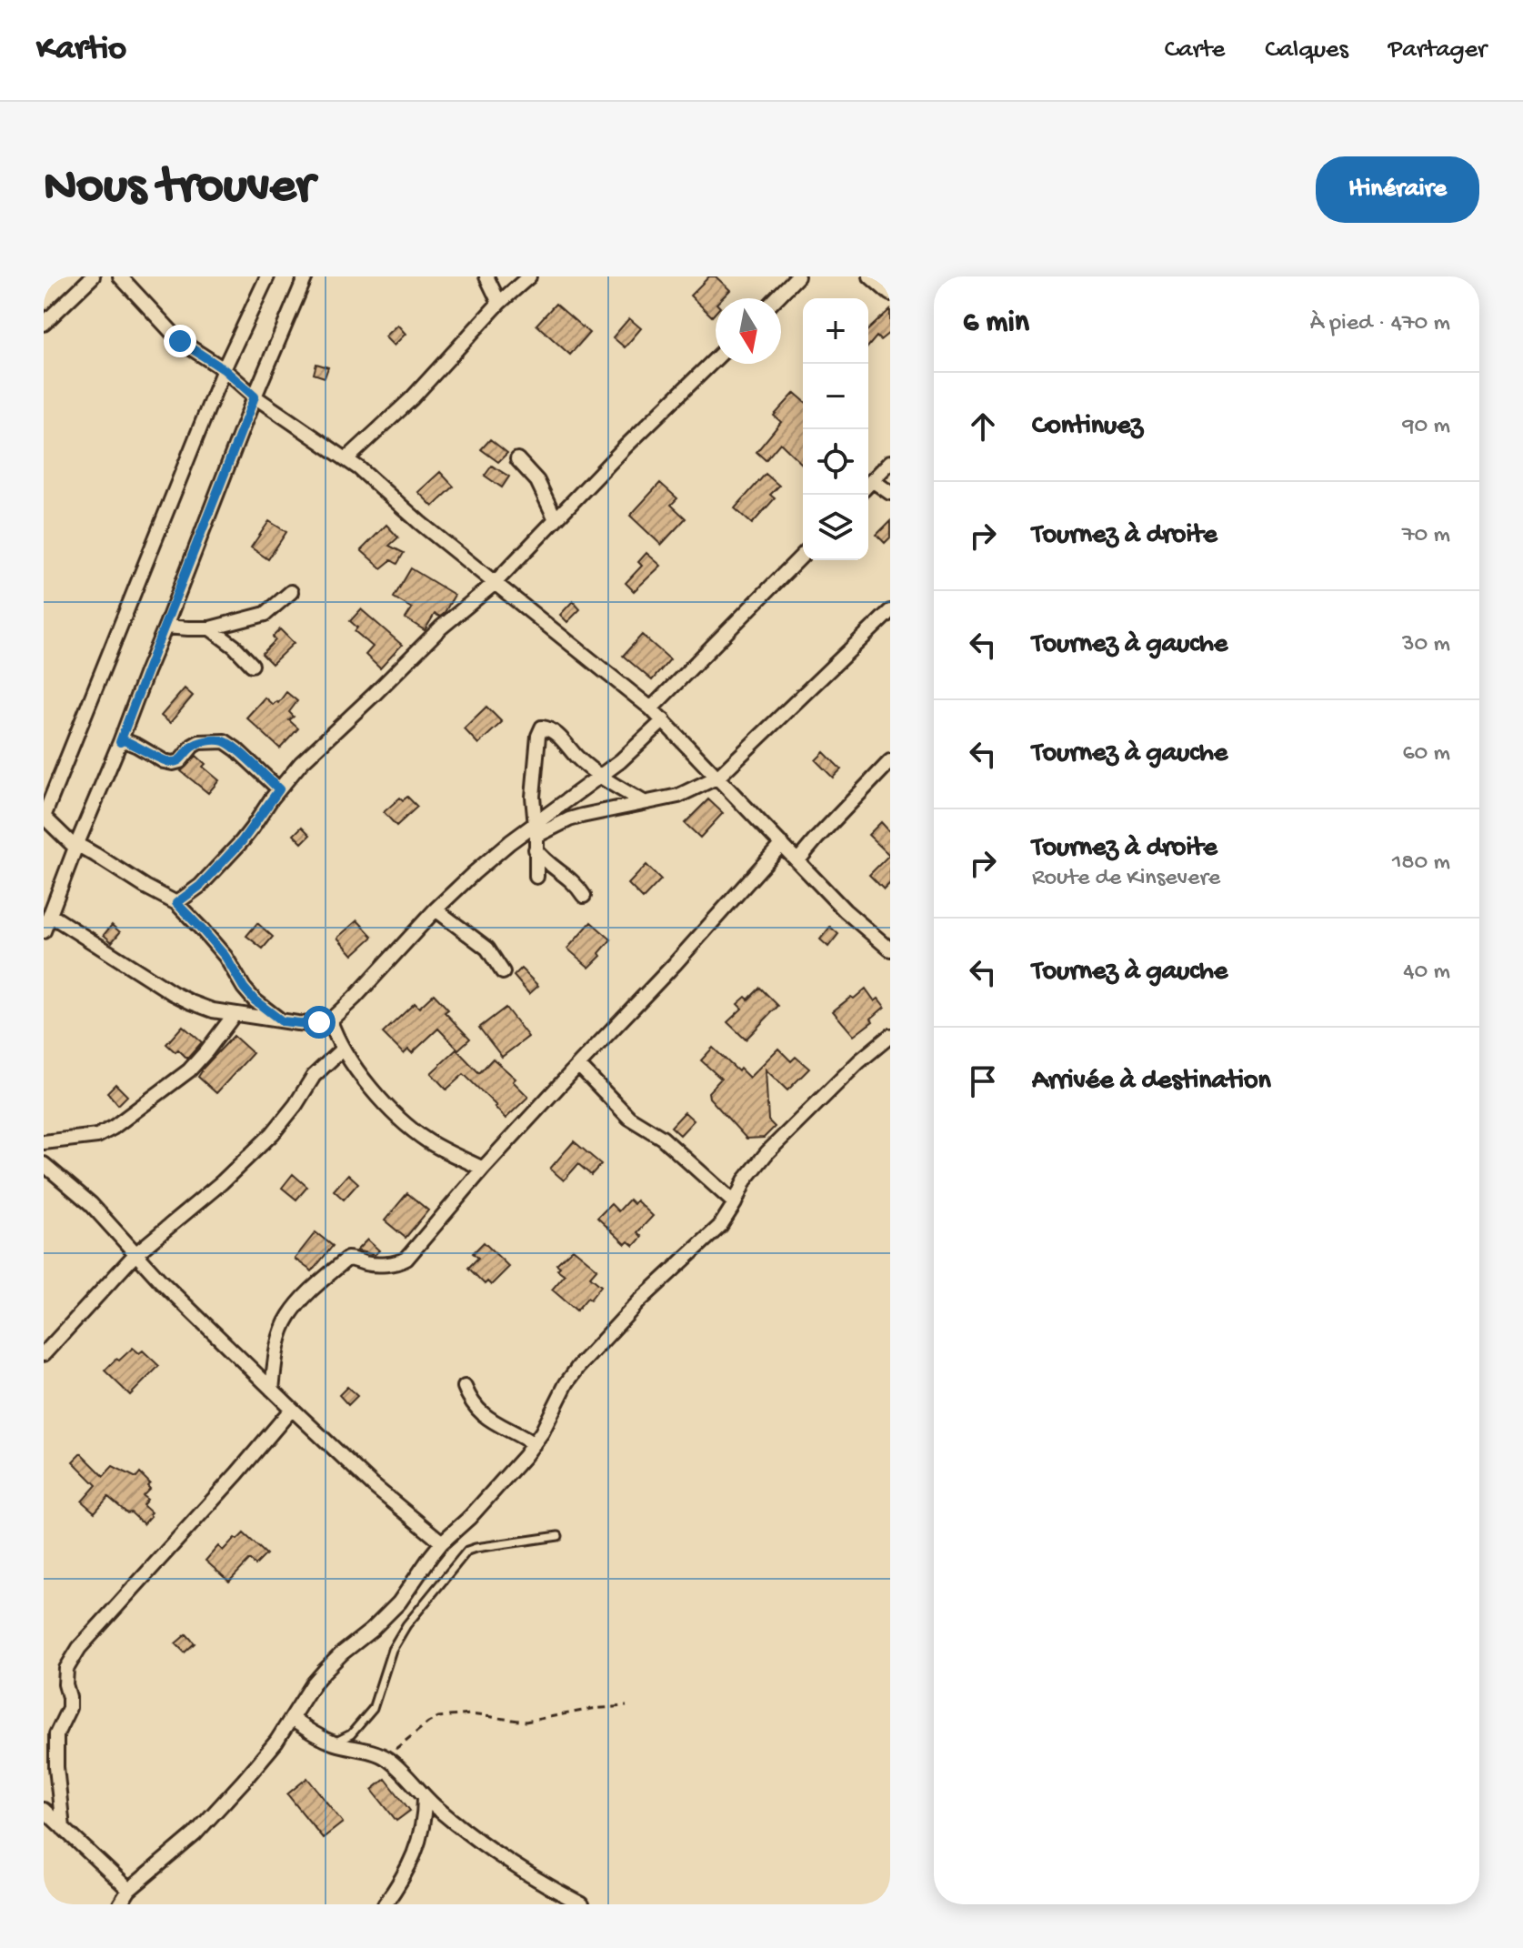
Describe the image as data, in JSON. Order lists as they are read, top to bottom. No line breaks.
{"north":"bottom","page":{"header":"Kartio","nav":["Carte","Calques","Partager"],"buttons":"Itinéraire","title":"Nous trouver","heading":["6 min","À pied · 470 m"],"map_buttons":["+","−"],"list":[["Continuez","90 m"],["Tournez à droite","70 m"],["Tournez à gauche","30 m"],["Tournez à gauche","60 m"],["Tournez à droite","Route de Kinsevere","180 m"],["Tournez à gauche","40 m"],"Arrivée à destination"]}}
